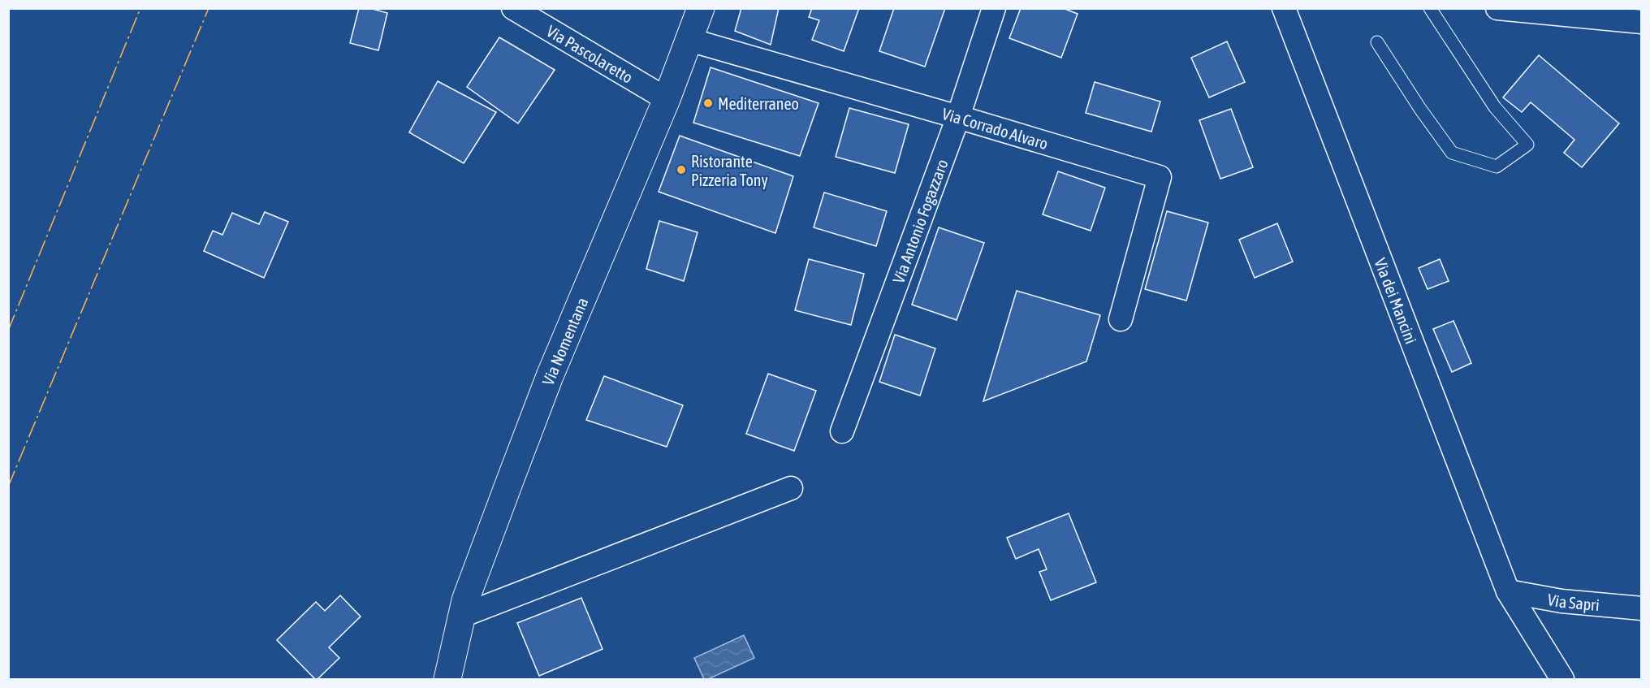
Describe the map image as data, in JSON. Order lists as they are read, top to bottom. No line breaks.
{"streets":{"main road":["Via Nomentana"],"street":["Via Pascolaretto","Via Corrado Alvaro","Via Antonio Fogazzaro","Via dei Mancini","Via Sapri"]},"crossings":[["Via Pascolaretto","Via Nomentana"],["Via Corrado Alvaro","Via Antonio Fogazzaro"],["Via Corrado Alvaro","Via Nomentana"],["Via dei Mancini","Via Sapri"]],"places":["Mediterraneo","Ristorante Pizzeria Tony"]}
